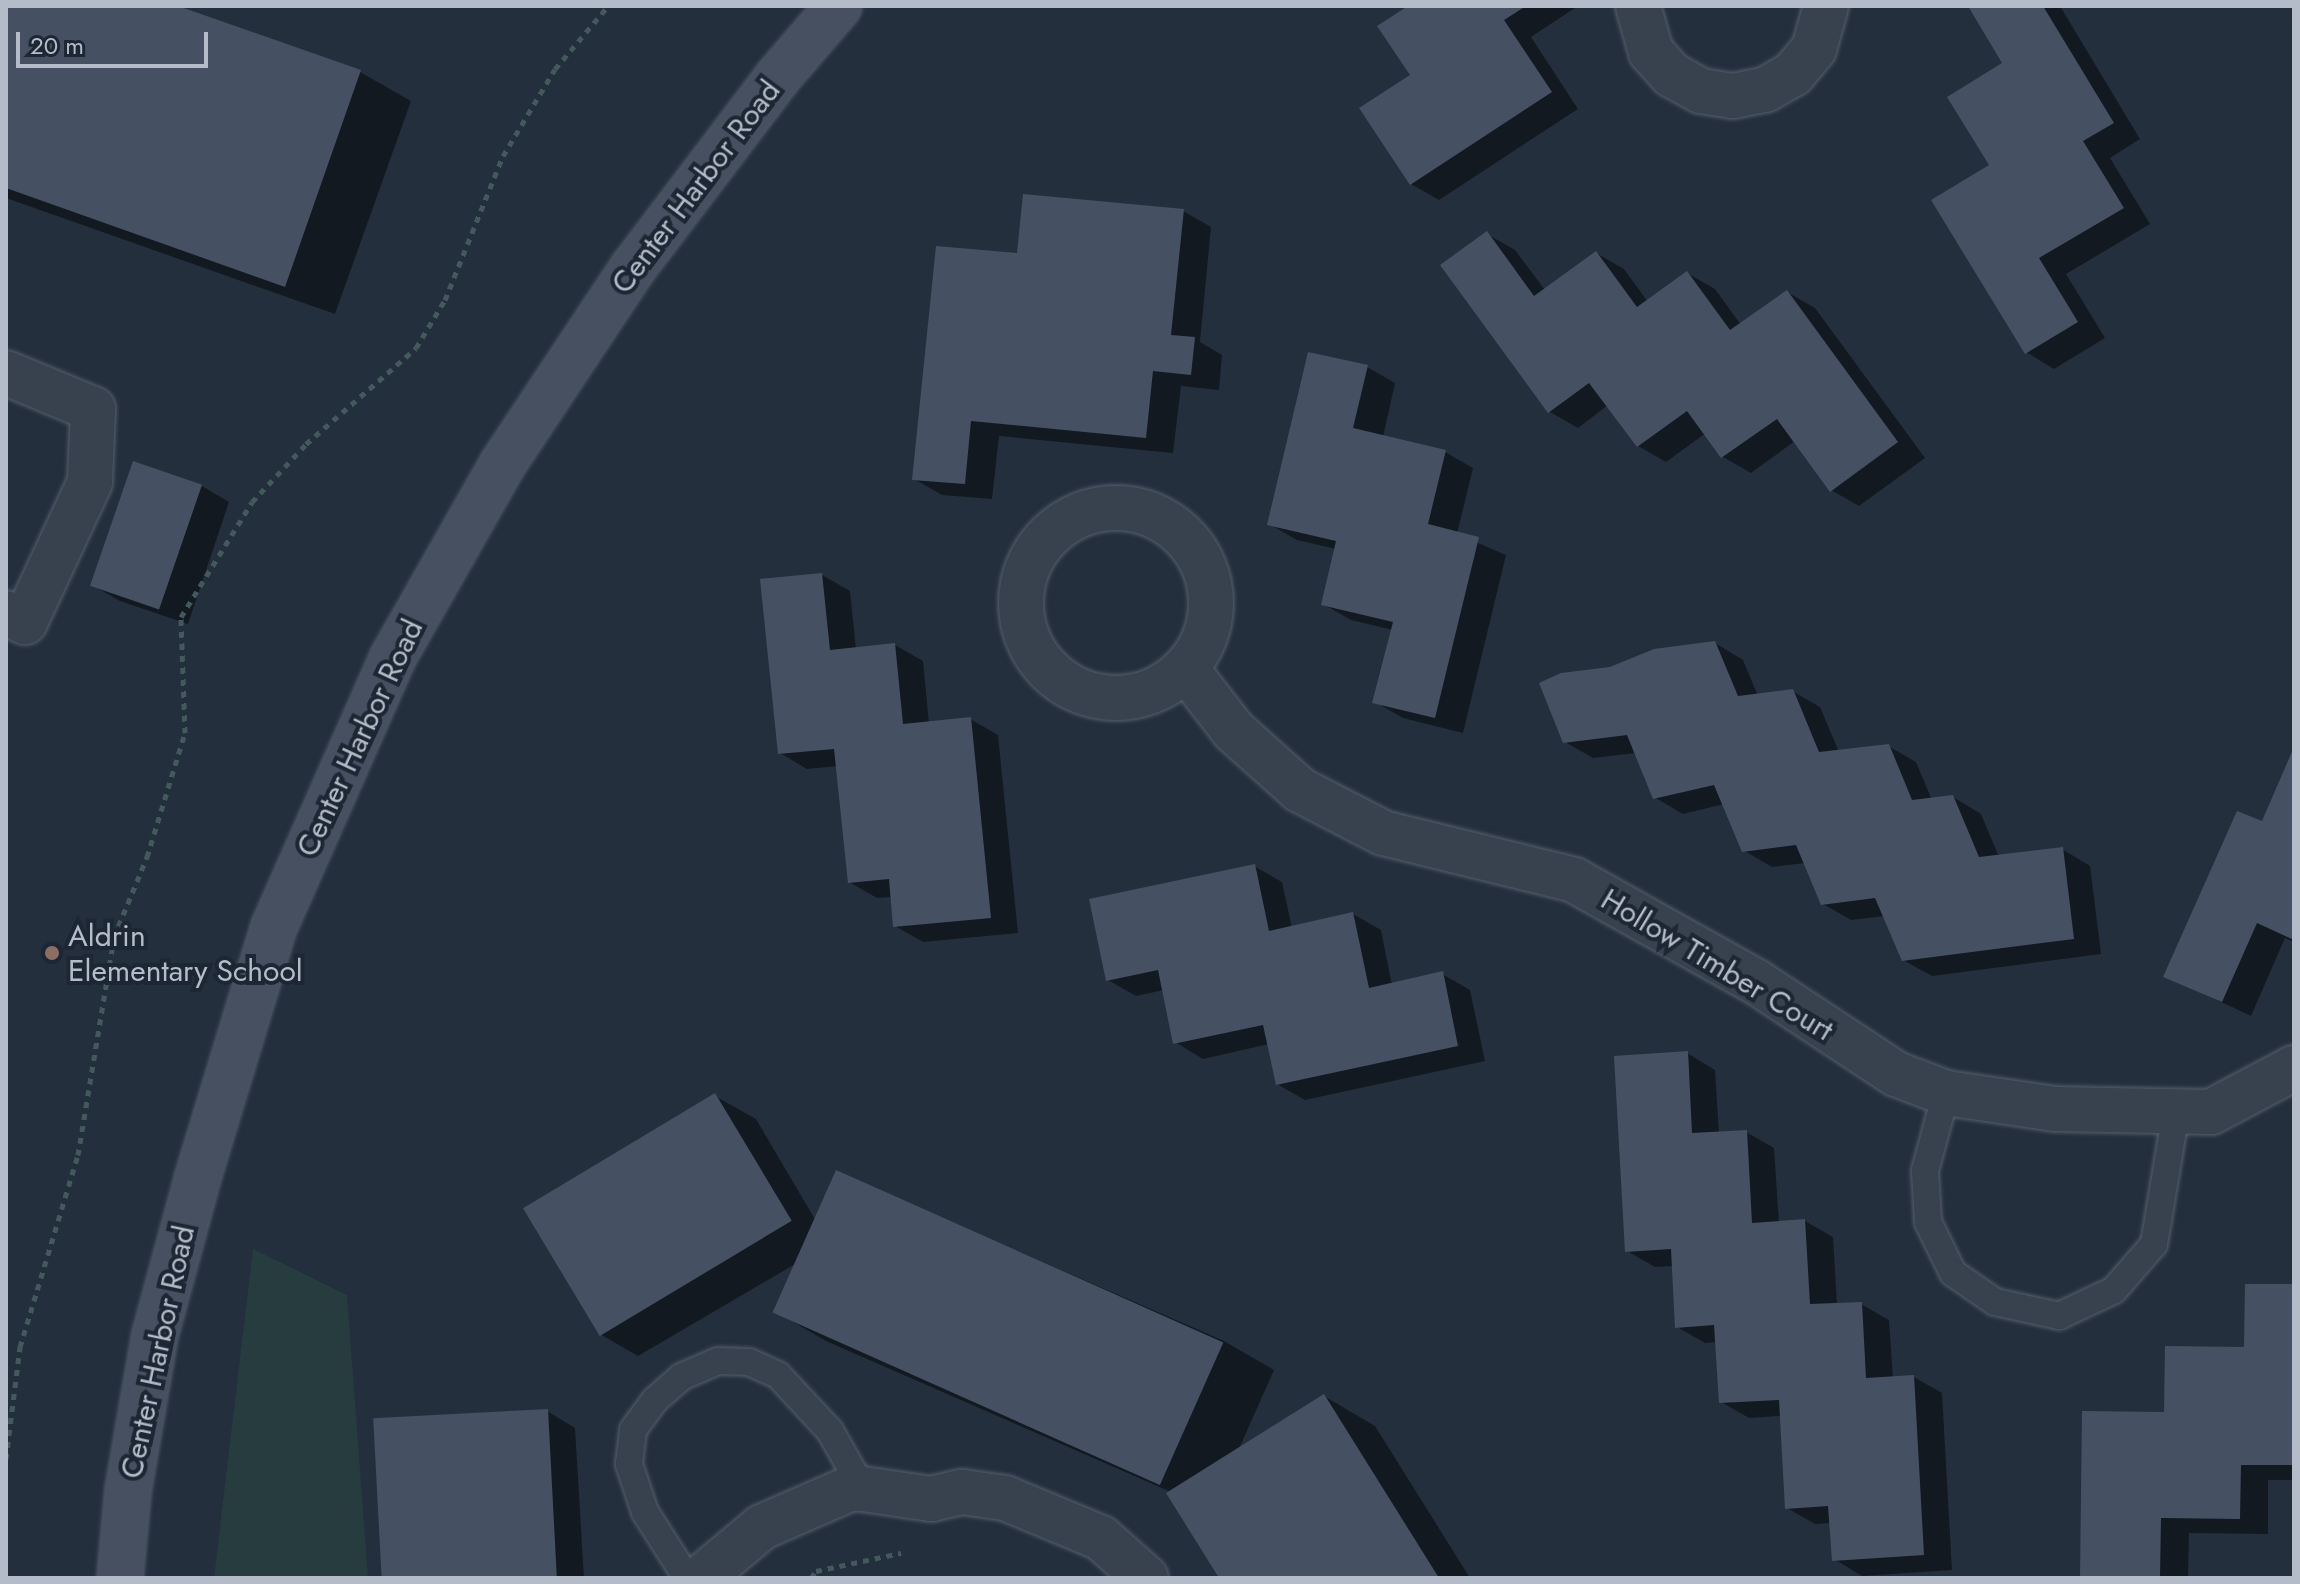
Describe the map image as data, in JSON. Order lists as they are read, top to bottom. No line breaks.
{"streets":{"street":["Center Harbor Road","Hollow Timber Court"]},"places":["Aldrin Elementary School"],"scale_bar":"20 m"}
